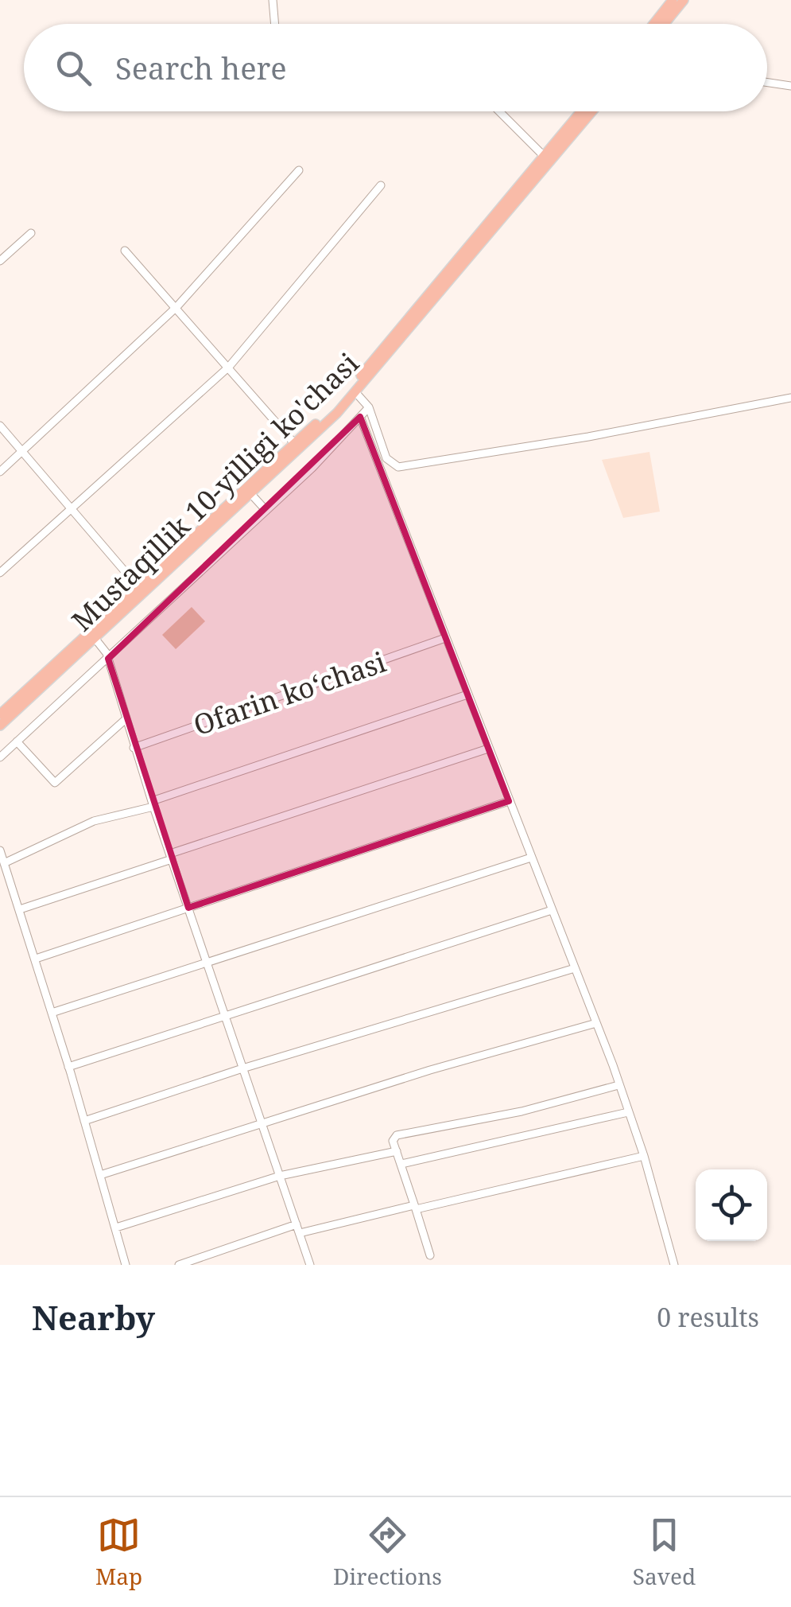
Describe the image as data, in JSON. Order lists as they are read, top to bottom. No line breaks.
{"streets":{"main road":["Mustaqillik 10-yilligi ko'chasi"],"street":["Ofarin koʻchasi"]},"page":{"search":"Search here","heading":["Nearby","0 results"],"nav":["Map","Directions","Saved"]}}
